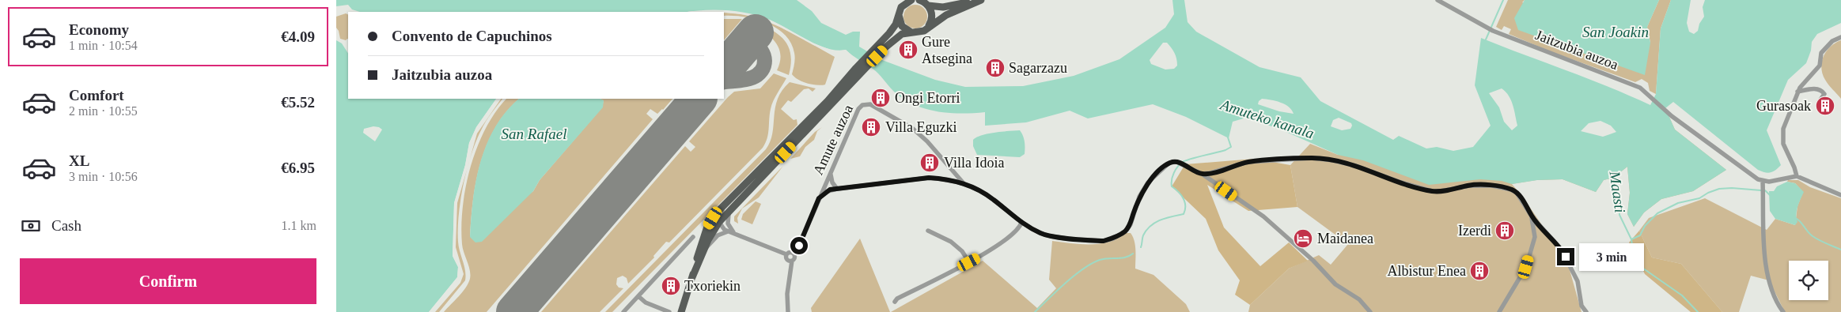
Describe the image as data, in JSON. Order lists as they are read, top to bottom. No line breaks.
{"streets":{"street":["Jaitzubia auzoa","Amute auzoa"]},"water":["San Joakin","Amuteko kanala","San Rafael","Maasti"],"places":{"building":["Gure Atsegina","Sagarzazu","Ongi Etorri","Gurasoak","Villa Eguzki","Villa Idoia","Izerdi","Albistur Enea","Txoriekin"],"hotel":["Maidanea"]},"page":{"list":[{"name":"Economy","note":"1 min · 10:54","value":"€4.09"},{"name":"Comfort","note":"2 min · 10:55","value":"€5.52"},{"name":"XL","note":"3 min · 10:56","value":"€6.95"}],"banner":["Convento de Capuchinos","Jaitzubia auzoa"],"pay":["Cash","1.1 km"],"bubble":"3 min","buttons":"Confirm"}}
